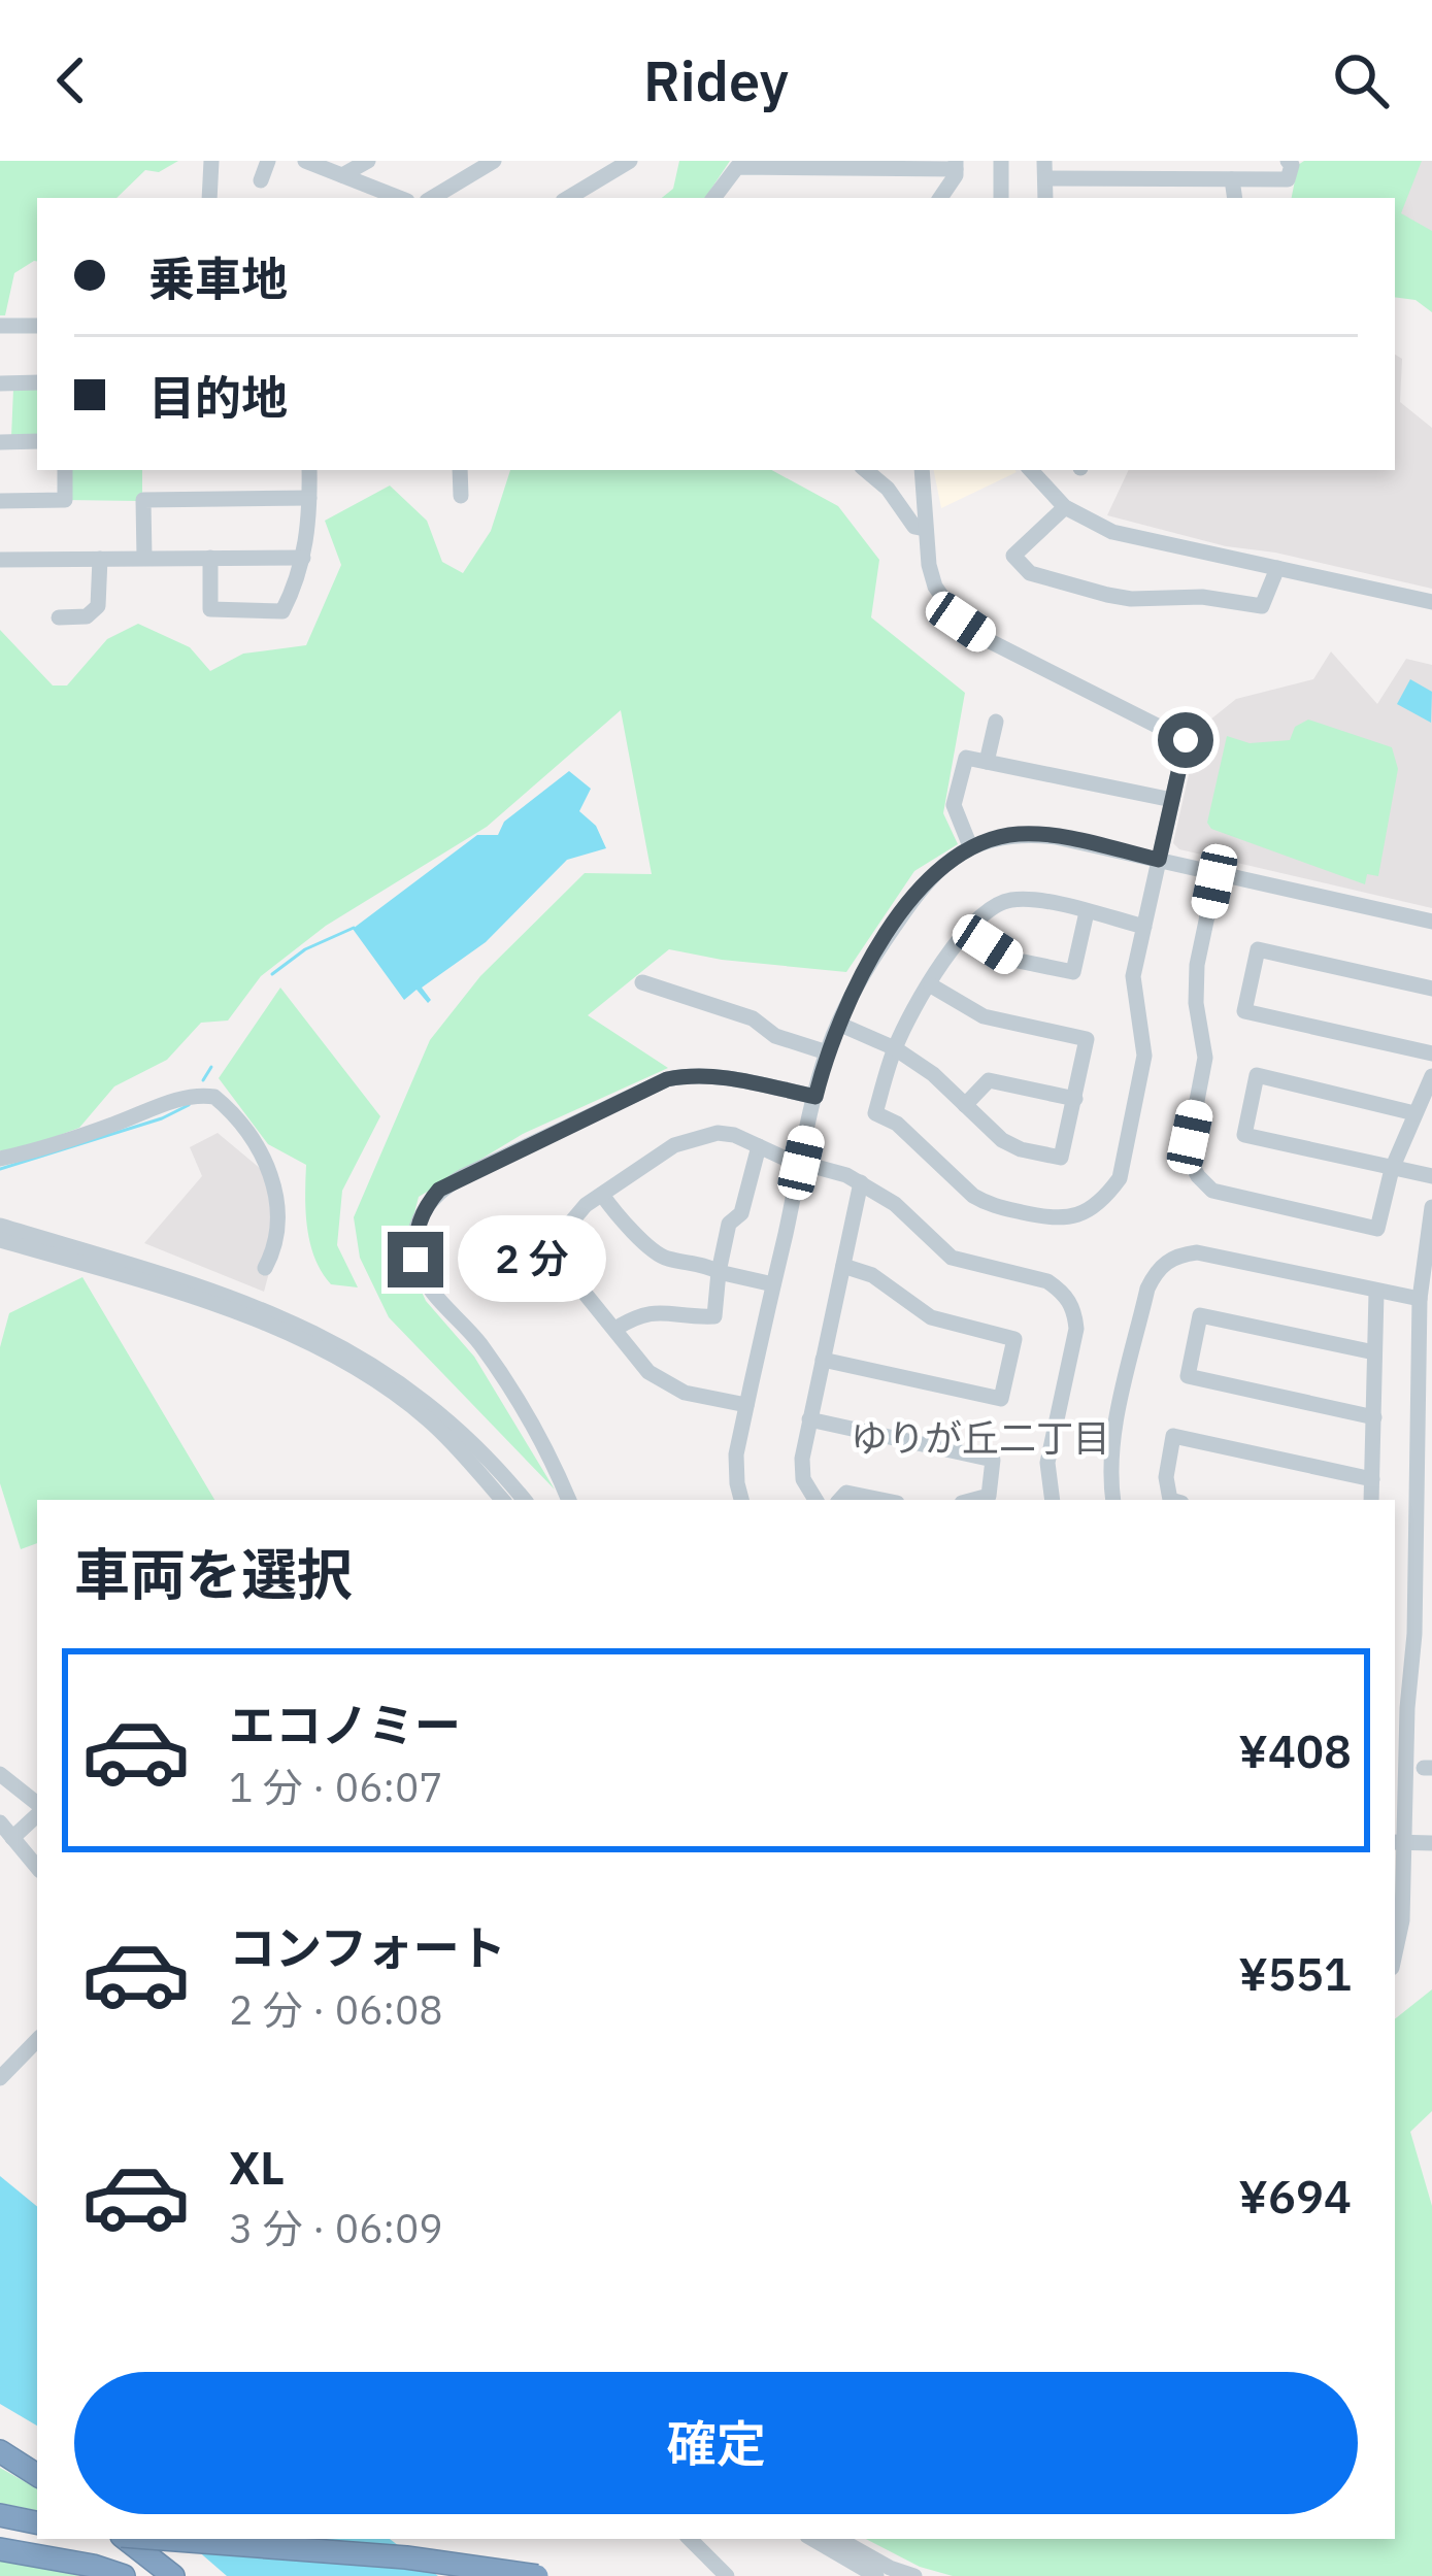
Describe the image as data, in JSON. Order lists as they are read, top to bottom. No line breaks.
{"districts":["ゆりが丘二丁目"],"page":{"header":"Ridey","banner":["乗車地","目的地"],"bubble":"2 分","heading":"車両を選択","list":[{"name":"エコノミー","note":"1 分 · 06:07","value":"¥408"},{"name":"コンフォート","note":"2 分 · 06:08","value":"¥551"},{"name":"XL","note":"3 分 · 06:09","value":"¥694"}],"buttons":"確定"}}
